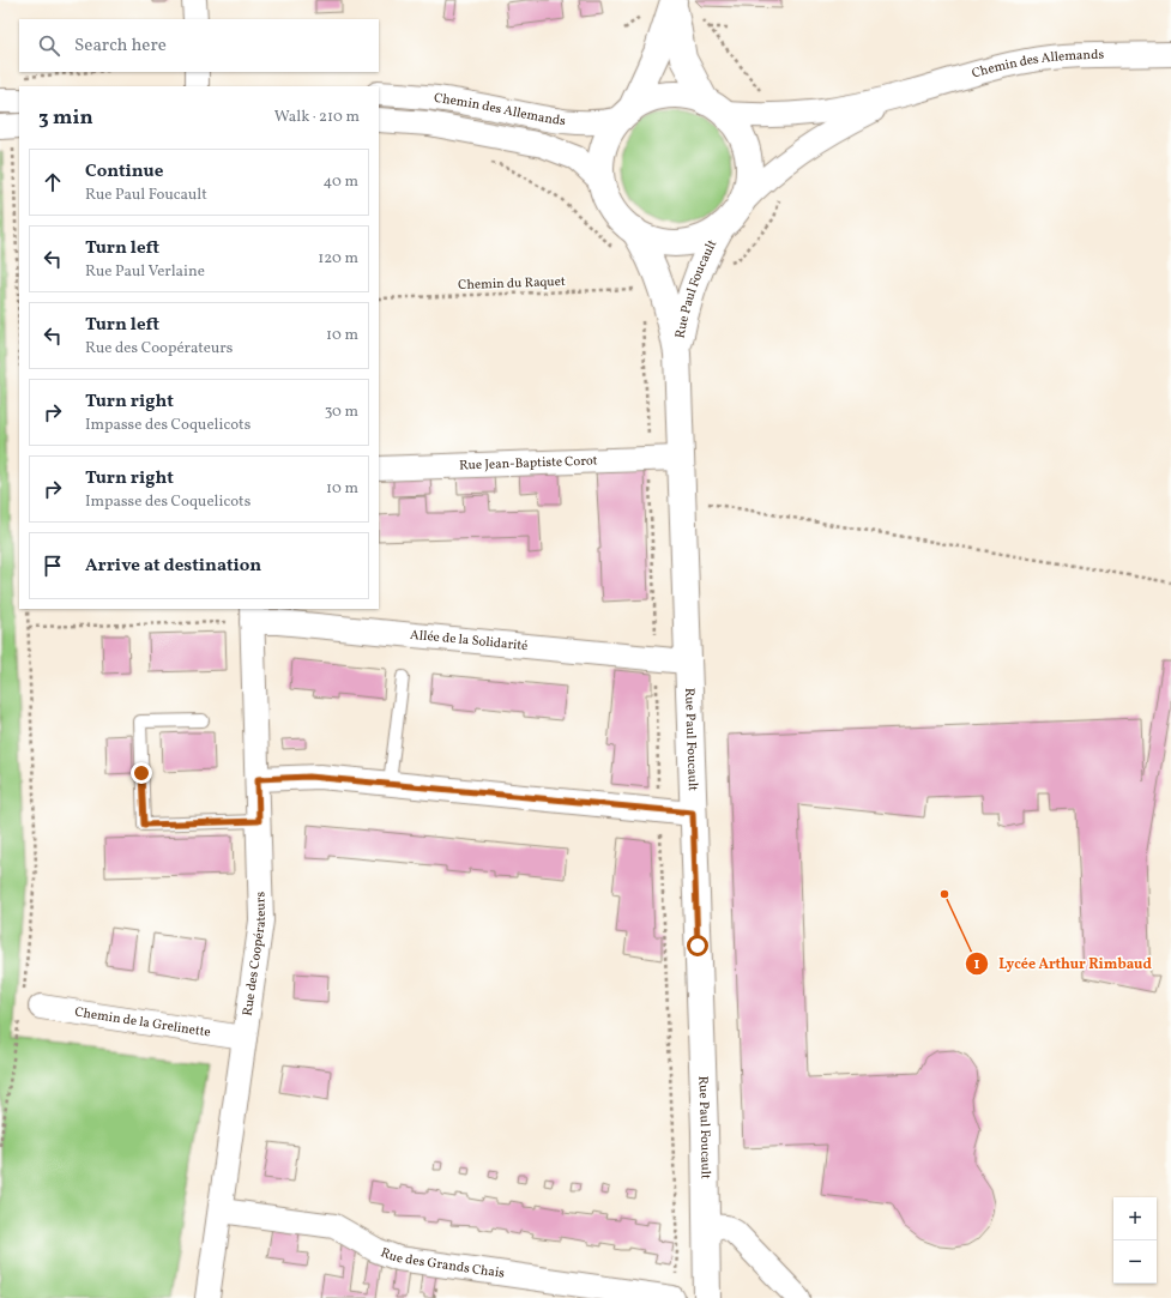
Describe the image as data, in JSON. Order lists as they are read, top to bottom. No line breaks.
{"streets":{"street":["Chemin des Allemands","Rue Paul Foucault","Rue Jean-Baptiste Corot","Allée de la Solidarité","Rue des Coopérateurs","Chemin de la Grelinette","Rue des Grands Chais"],"path":["Chemin du Raquet"]},"crossings":[["Chemin des Allemands","Rue Paul Foucault"],["Chemin du Raquet","Rue Paul Foucault"],["Rue Paul Foucault","Rue Jean-Baptiste Corot"],["Rue Paul Foucault","Allée de la Solidarité"],["Allée de la Solidarité","Rue des Coopérateurs"],["Rue des Coopérateurs","Chemin de la Grelinette"],["Rue des Coopérateurs","Rue des Grands Chais"]],"places":["Lycée Arthur Rimbaud"],"page":{"search":"Search here","heading":["3 min","Walk · 210 m"],"list":[["Continue","Rue Paul Foucault","40 m"],["Turn left","Rue Paul Verlaine","120 m"],["Turn left","Rue des Coopérateurs","10 m"],["Turn right","Impasse des Coquelicots","30 m"],["Turn right","Impasse des Coquelicots","10 m"],"Arrive at destination"],"map_buttons":["+","−"]}}
